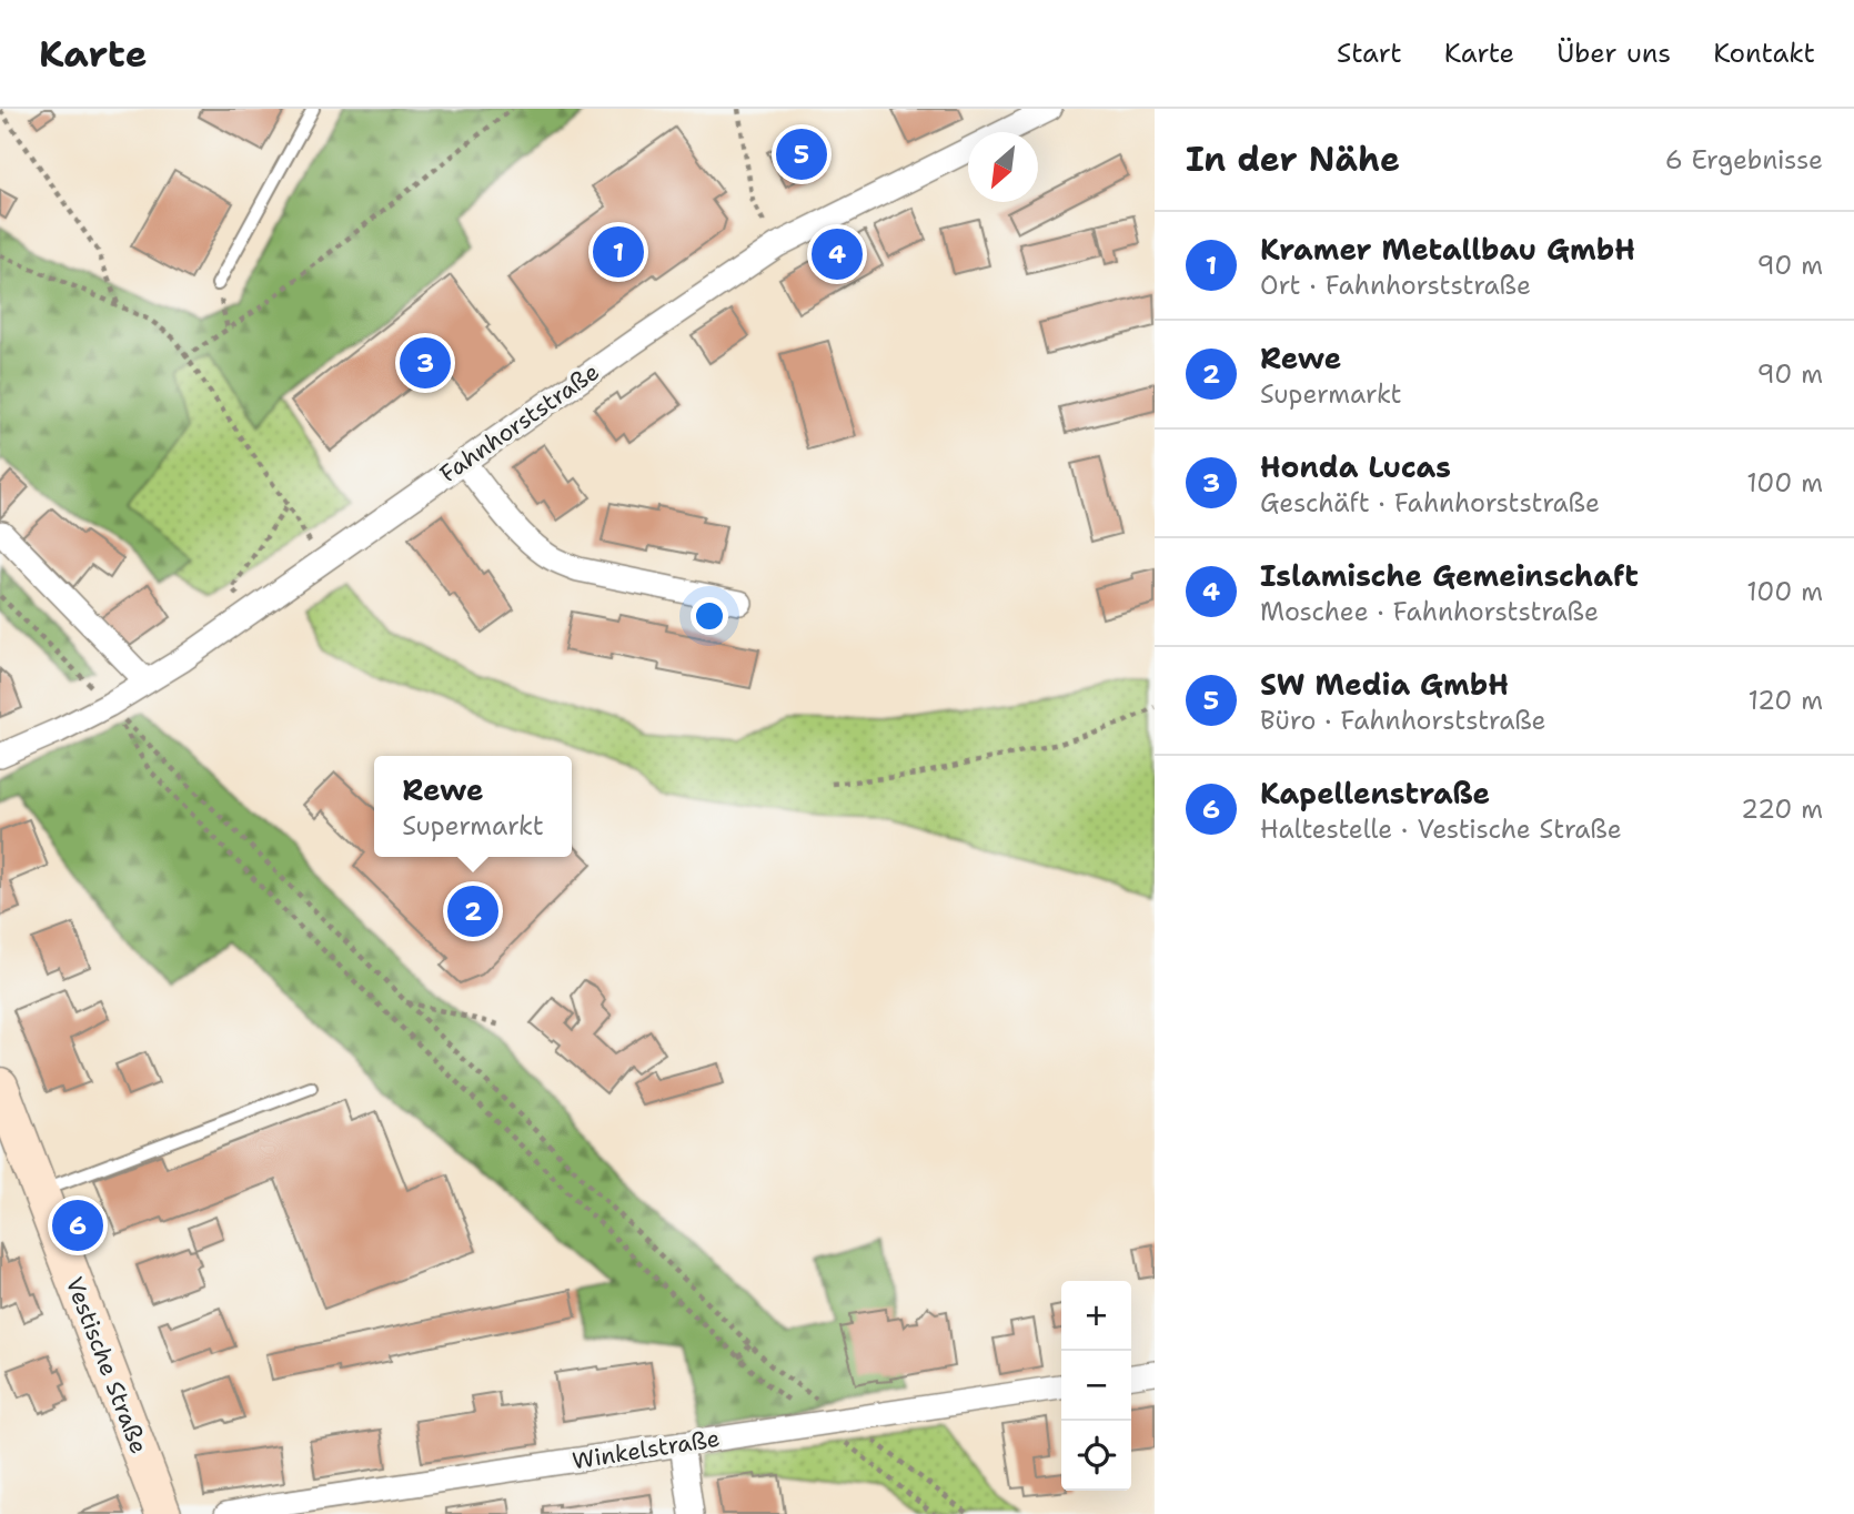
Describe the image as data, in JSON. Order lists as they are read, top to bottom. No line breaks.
{"streets":{"street":["Fahnhorststraße","Vestische Straße","Winkelstraße"]},"north":"bottom left","page":{"header":"Karte","nav":["Start","Karte","Über uns","Kontakt"],"heading":["In der Nähe","6 Ergebnisse"],"pins":["5","1","4","3","2","6"],"list":[{"mark":"1","name":"Kramer Metallbau GmbH","note":"Ort · Fahnhorststraße","value":"90 m"},{"mark":"2","name":"Rewe","note":"Supermarkt","value":"90 m"},{"mark":"3","name":"Honda Lucas","note":"Geschäft · Fahnhorststraße","value":"100 m"},{"mark":"4","name":"Islamische Gemeinschaft","note":"Moschee · Fahnhorststraße","value":"100 m"},{"mark":"5","name":"SW Media GmbH","note":"Büro · Fahnhorststraße","value":"120 m"},{"mark":"6","name":"Kapellenstraße","note":"Haltestelle · Vestische Straße","value":"220 m"}],"popup":["Rewe","Supermarkt"],"map_buttons":["+","−"]}}
